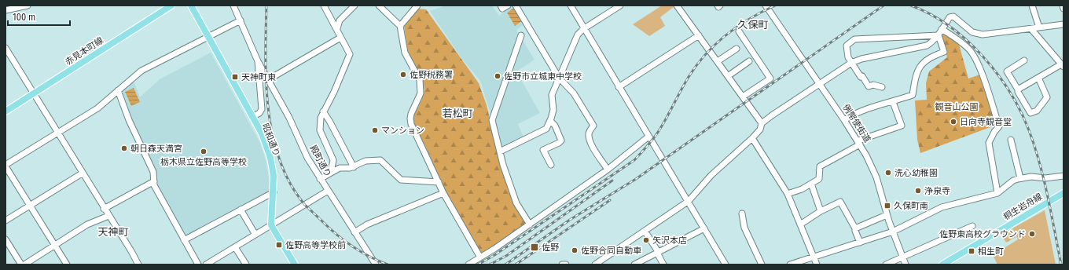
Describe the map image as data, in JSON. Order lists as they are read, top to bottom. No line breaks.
{"streets":{"main road":["赤見本町線","昭和通り","桐生岩舟線"],"street":["例幣使街道","殿町通り"]},"crossings":[["昭和通り","殿町通り"]],"districts":["久保町","若松町","天神町"],"parks":["観音山公園"],"places":{"other":["佐野税務署","佐野市立城東中学校","日向寺観音堂","マンション","朝日森天満宮","栃木県立佐野高等学校","洗心幼稚園","浄泉寺","佐野東高校グラウンド","矢沢本店","佐野合同自動車"],"transit":["天神町東","久保町南","佐野高等学校前","佐野","相生町"]},"scale_bar":"100 m"}
